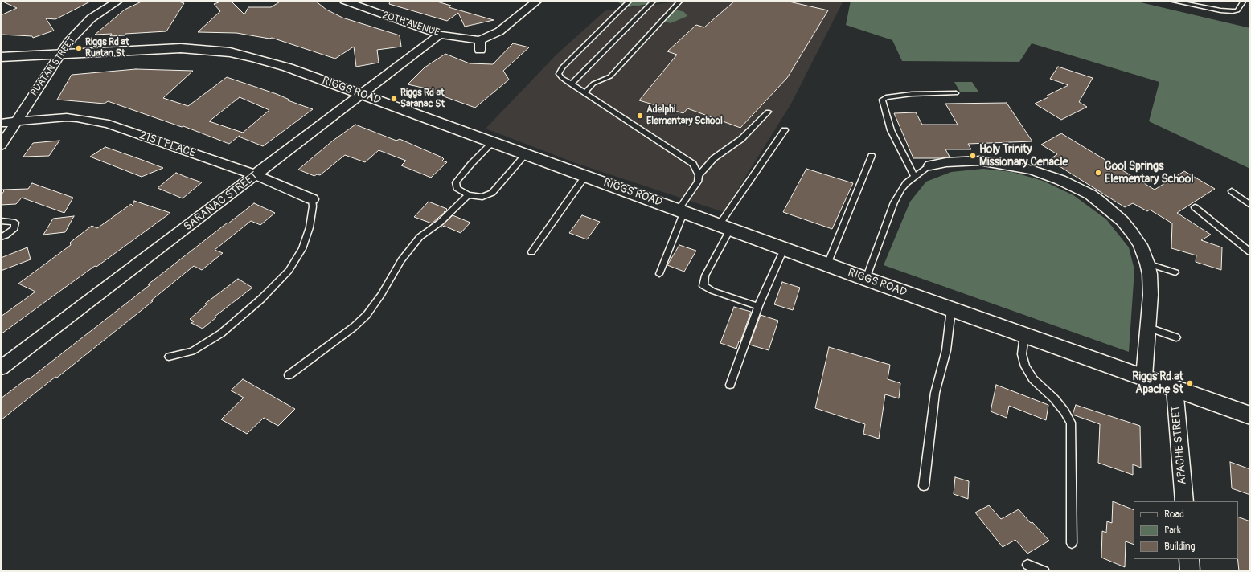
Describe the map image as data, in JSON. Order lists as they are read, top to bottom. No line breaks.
{"streets":{"main road":["RIGGS ROAD"],"street":["20TH AVENUE","RUATAN STREET","21ST PLACE","SARANAC STREET","APACHE STREET"]},"crossings":[["20TH AVENUE","SARANAC STREET"],["RUATAN STREET","RIGGS ROAD"],["RUATAN STREET","21ST PLACE"],["RIGGS ROAD","SARANAC STREET"],["RIGGS ROAD","APACHE STREET"],["21ST PLACE","SARANAC STREET"]],"places":["Riggs Rd at Ruatan St","Riggs Rd at Saranac St","Adelphi Elementary School","Holy Trinity Missionary Cenacle","Cool Springs Elementary School","Riggs Rd at Apache St"],"legend":["Road","Park","Building"]}
